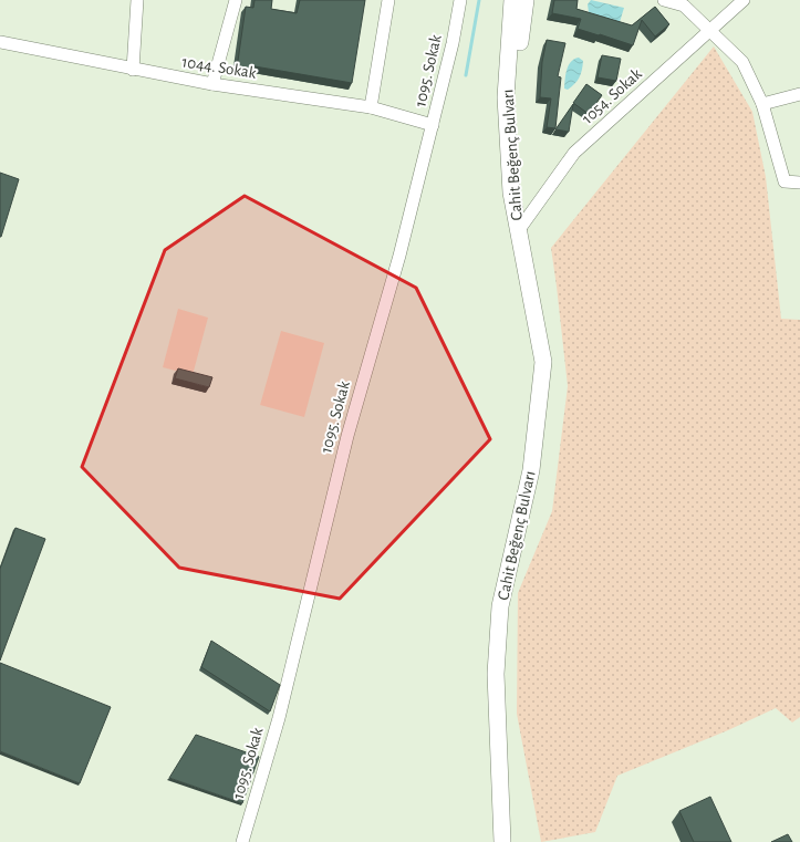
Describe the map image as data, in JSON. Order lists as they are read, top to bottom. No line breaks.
{"streets":{"main road":["Cahit Beğenç Bulvarı"],"street":["1044. Sokak","1095. Sokak","1054. Sokak"]},"crossings":[["1044. Sokak","1095. Sokak"],["1054. Sokak","Cahit Beğenç Bulvarı"]]}
